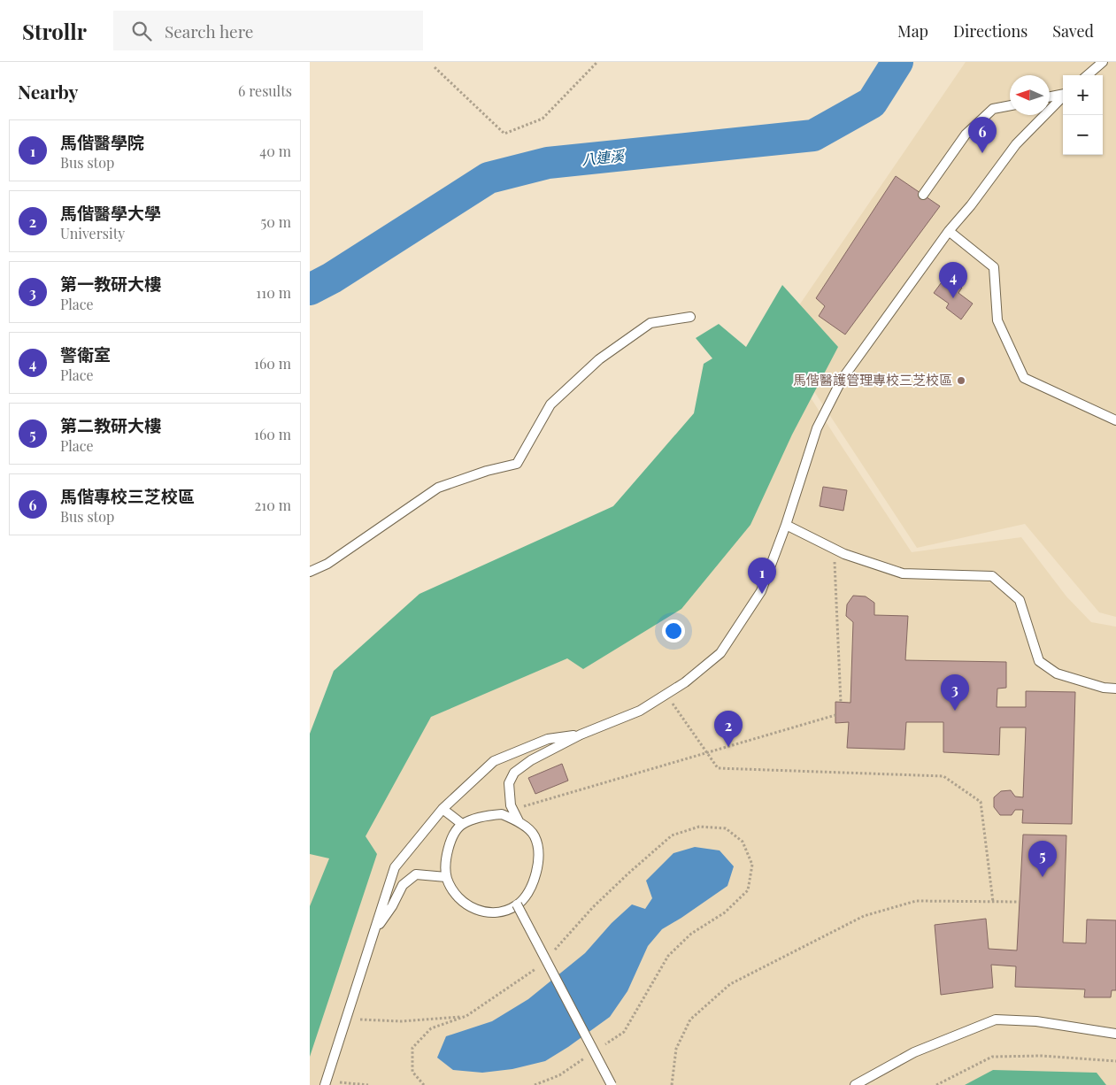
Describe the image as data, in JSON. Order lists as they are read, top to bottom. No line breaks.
{"water":["八連溪"],"places":["馬偕醫護管理專校三芝校區"],"north":"left","page":{"header":"Strollr","search":"Search here","nav":["Map","Directions","Saved"],"heading":["Nearby","6 results"],"map_buttons":["+","−"],"pins":["6","4","1","3","2","5"],"list":[{"mark":"1","name":"馬偕醫學院","note":"Bus stop","value":"40 m"},{"mark":"2","name":"馬偕醫學大學","note":"University","value":"50 m"},{"mark":"3","name":"第一教研大樓","note":"Place","value":"110 m"},{"mark":"4","name":"警衛室","note":"Place","value":"160 m"},{"mark":"5","name":"第二教研大樓","note":"Place","value":"160 m"},{"mark":"6","name":"馬偕專校三芝校區","note":"Bus stop","value":"210 m"}]}}
